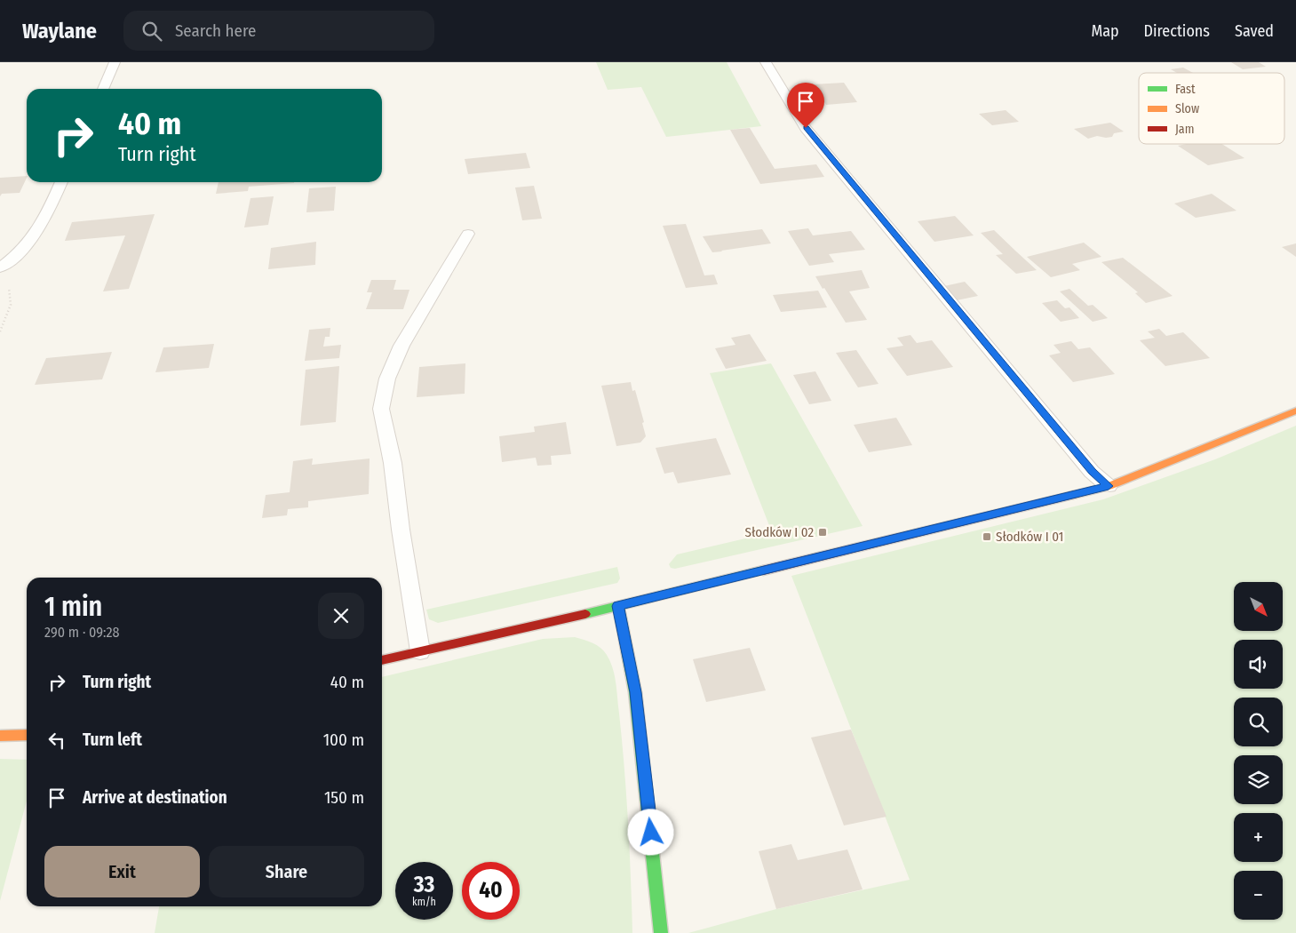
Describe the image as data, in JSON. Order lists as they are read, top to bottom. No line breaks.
{"places":{"transit":["Słodków I 02","Słodków I 01"]},"legend":["Fast","Slow","Jam"],"north":"bottom right","page":{"header":"Waylane","search":"Search here","nav":["Map","Directions","Saved"],"turn":["40 m","Turn right"],"heading":["1 min","290 m · 09:28"],"map_buttons":["+","−"],"list":[{"name":"Turn right","value":"40 m"},{"name":"Turn left","value":"100 m"},{"name":"Arrive at destination","value":"150 m"}],"buttons":["Exit","Share"],"speed":"33 km/h","limit":"40"}}
